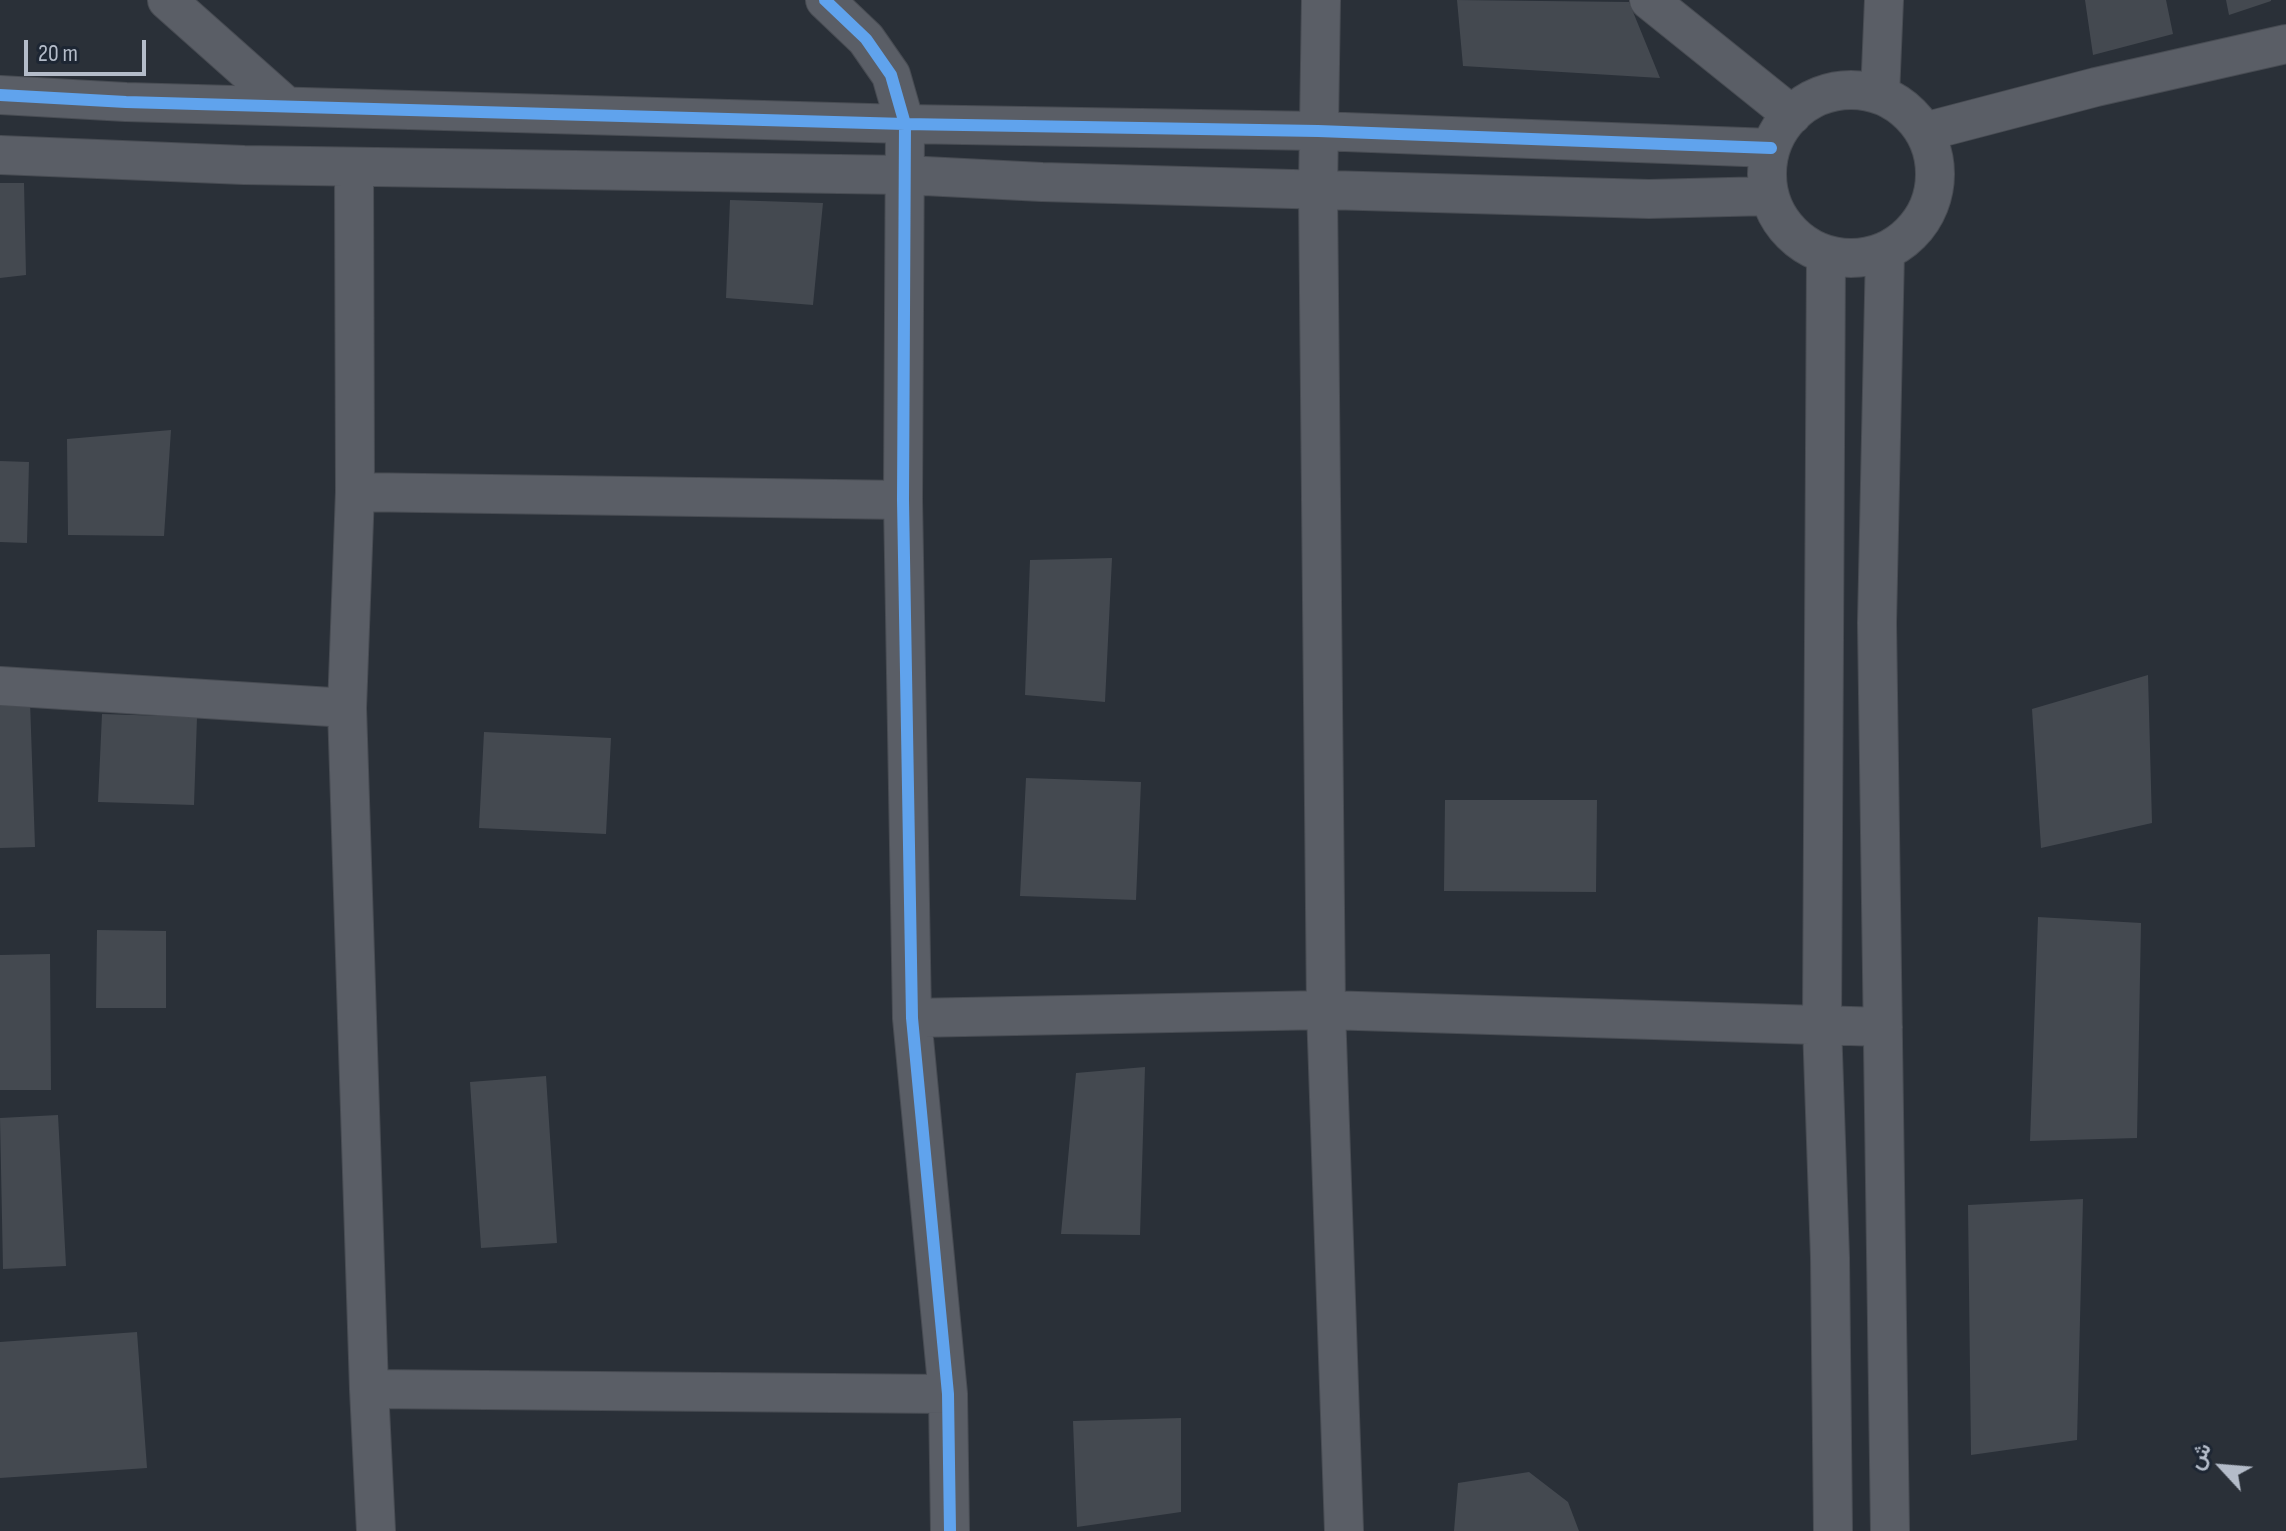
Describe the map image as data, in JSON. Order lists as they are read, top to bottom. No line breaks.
{"scale_bar":"20 m","north":"top left"}
